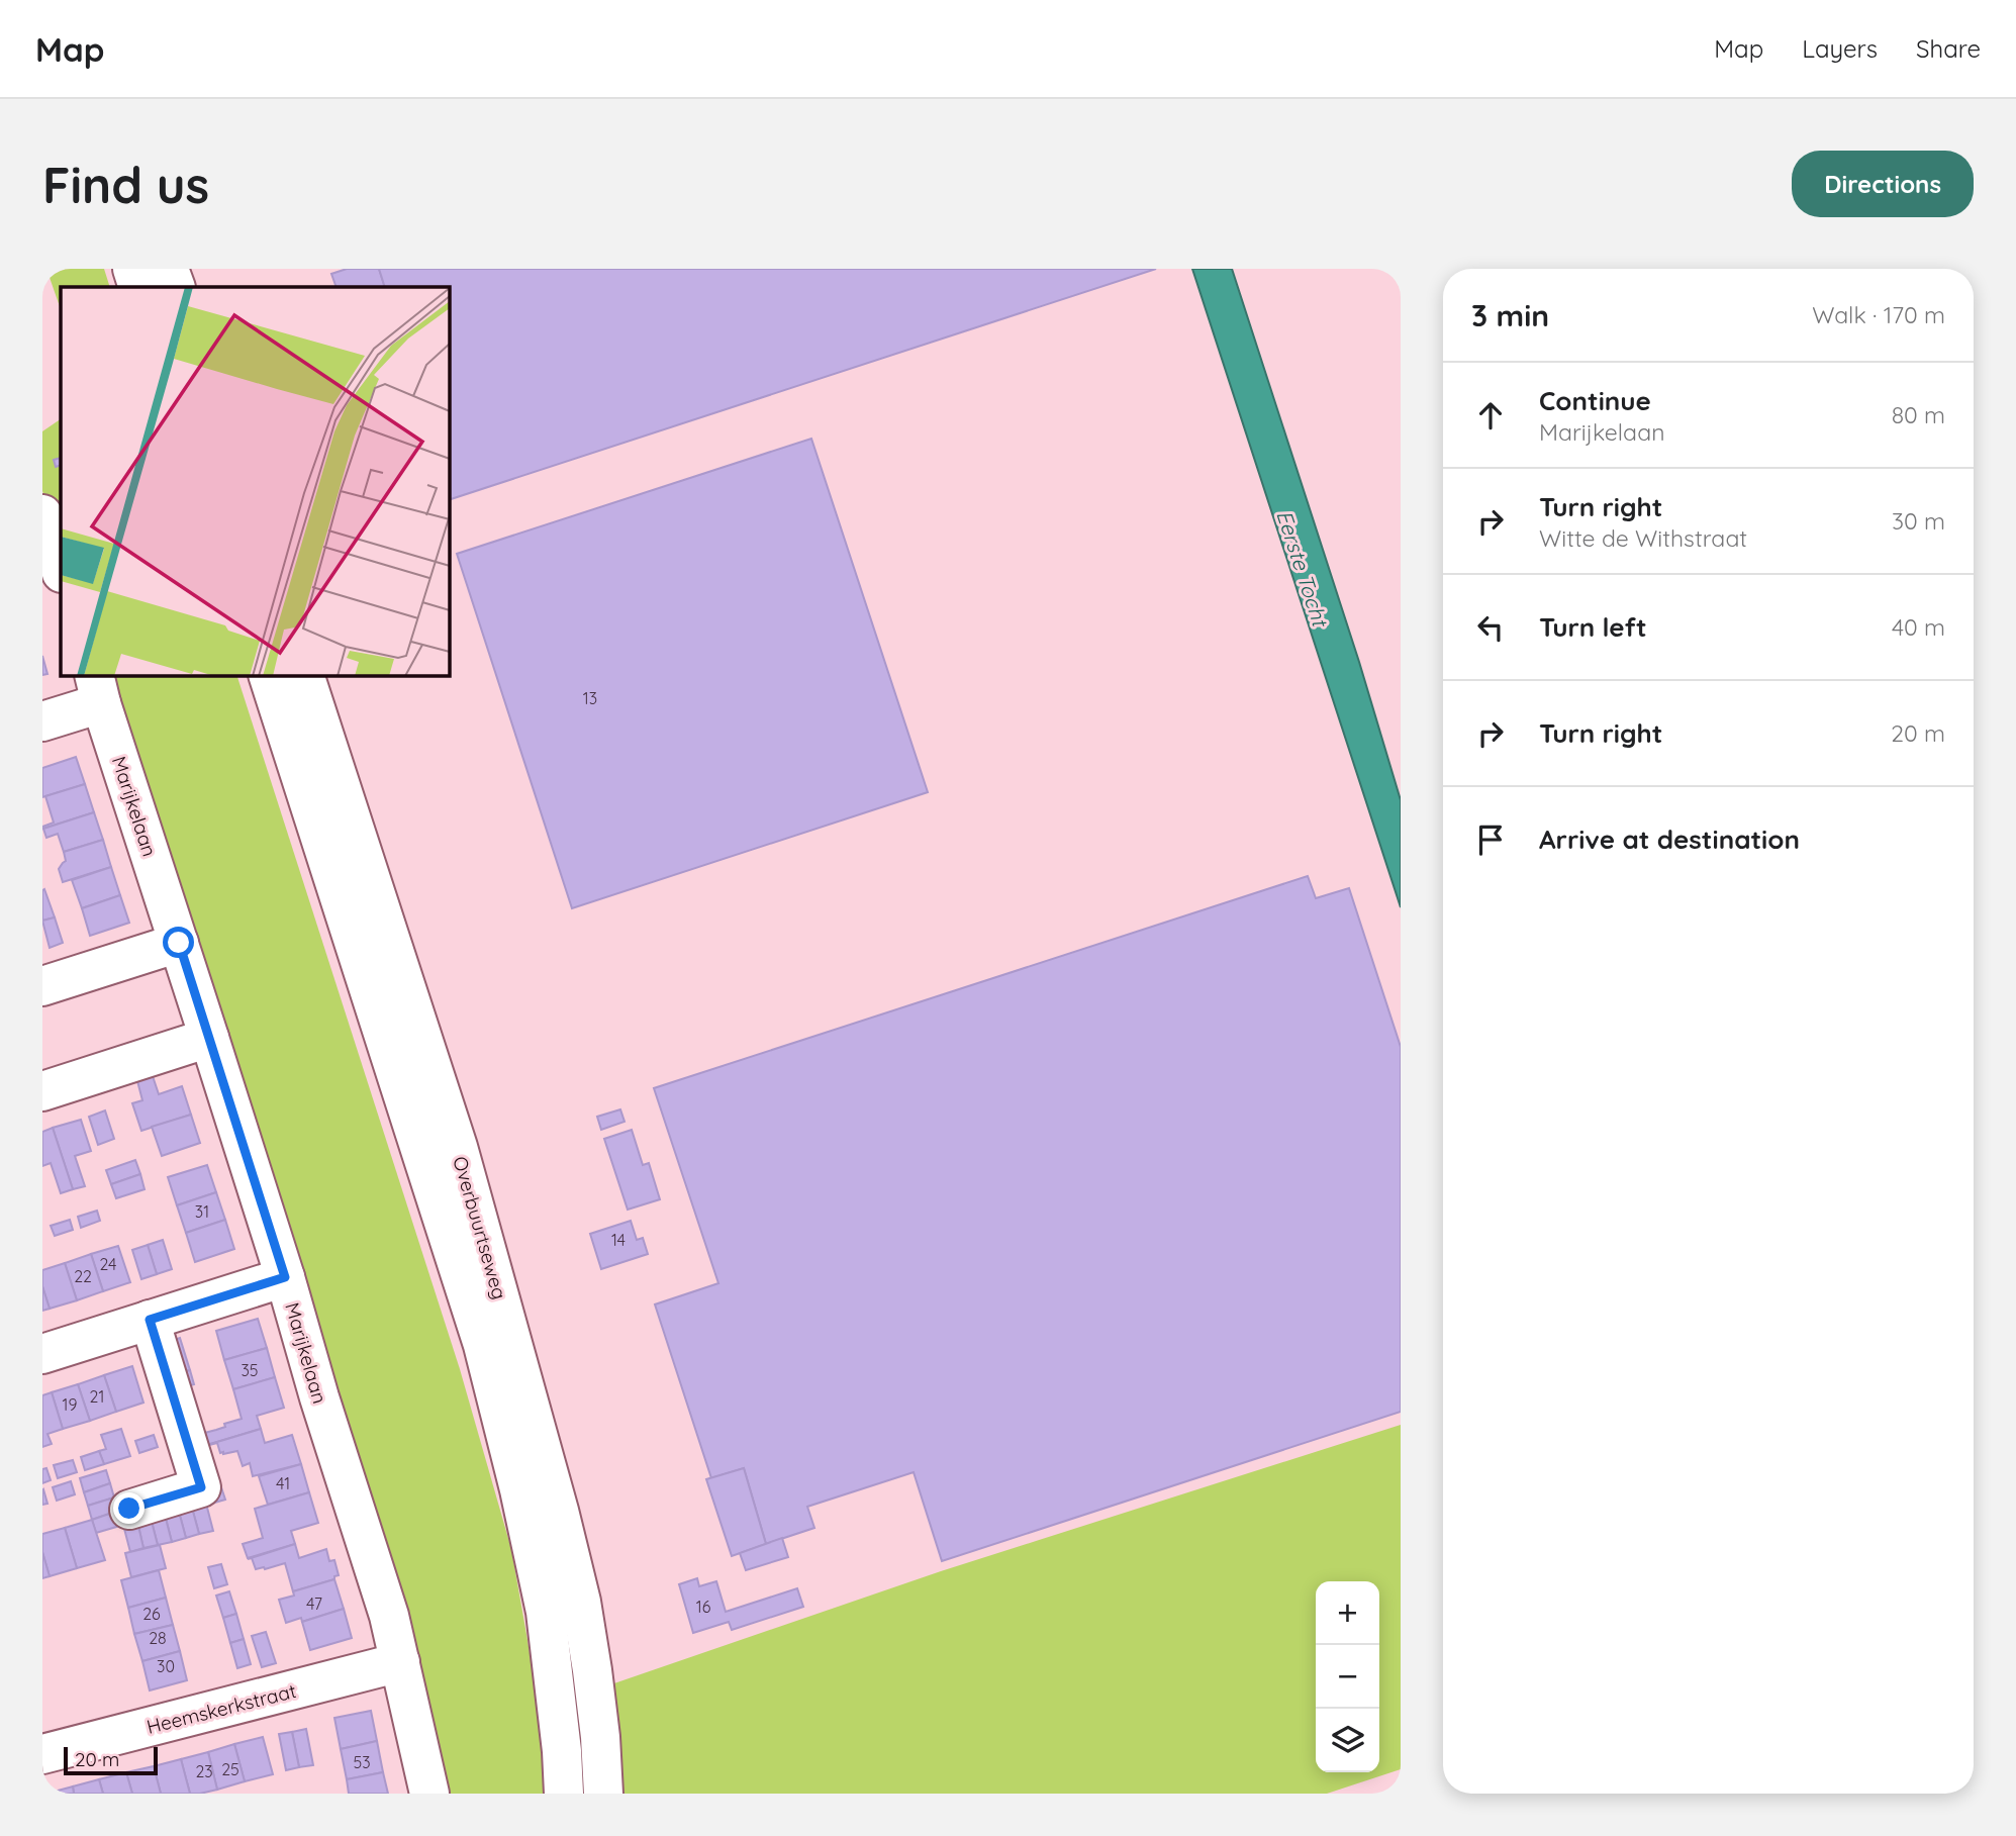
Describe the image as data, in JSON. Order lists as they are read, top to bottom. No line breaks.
{"streets":{"street":["Marijkelaan","Overbuurtseweg","Heemskerkstraat"]},"crossings":[["Marijkelaan","Heemskerkstraat"]],"water":["Eerste Tocht"],"house_numbers":["13","31","14","24","22","35","21","19","41","47","16","26","28","30","53","25","23"],"scale_bar":"20 m","page":{"header":"Map","nav":["Map","Layers","Share"],"buttons":"Directions","title":"Find us","heading":["3 min","Walk · 170 m"],"list":[["Continue","Marijkelaan","80 m"],["Turn right","Witte de Withstraat","30 m"],["Turn left","40 m"],["Turn right","20 m"],"Arrive at destination"],"map_buttons":["+","−"],"scale":"20 m"}}
